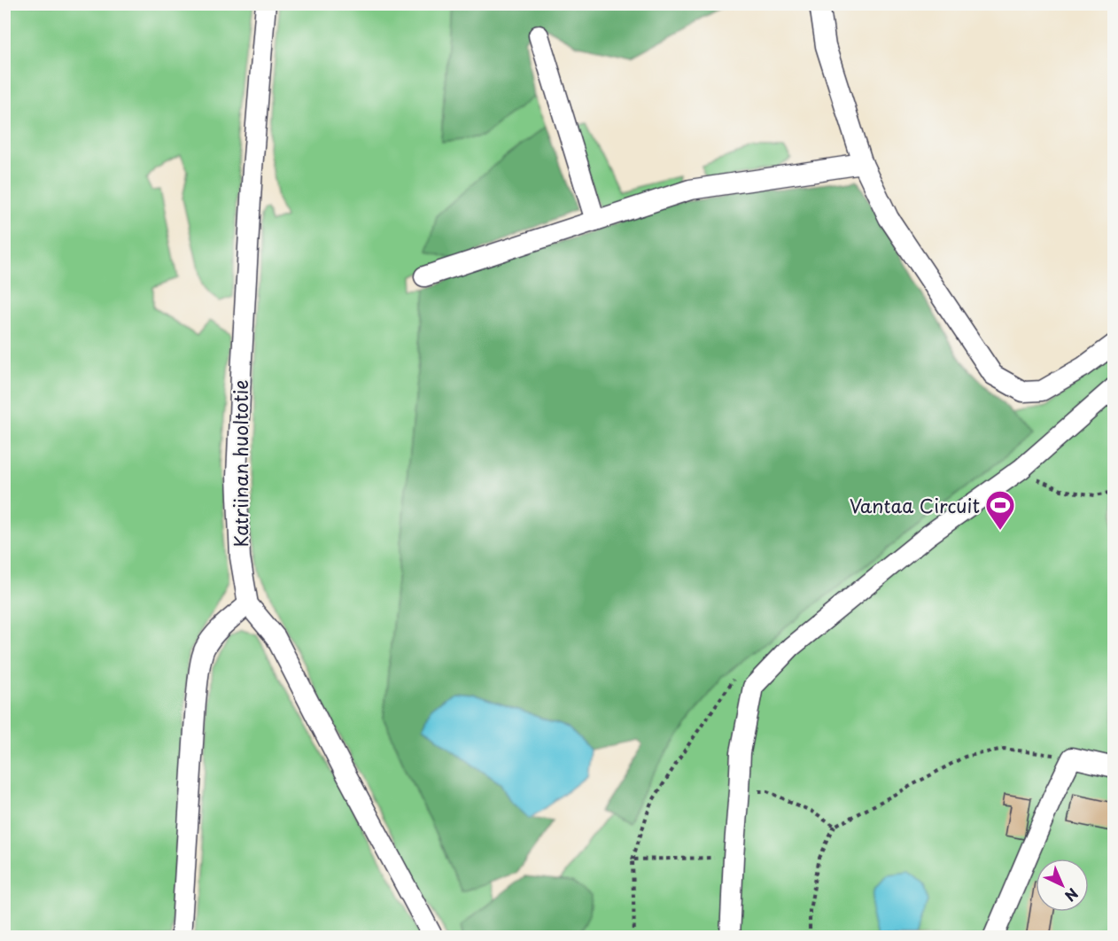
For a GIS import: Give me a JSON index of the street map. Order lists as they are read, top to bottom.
{
  "streets": {
    "lane": ["Katriinan huoltotie"]
  },
  "places": {
    "sports": ["Vantaa Circuit"]
  },
  "north": "bottom right"
}
